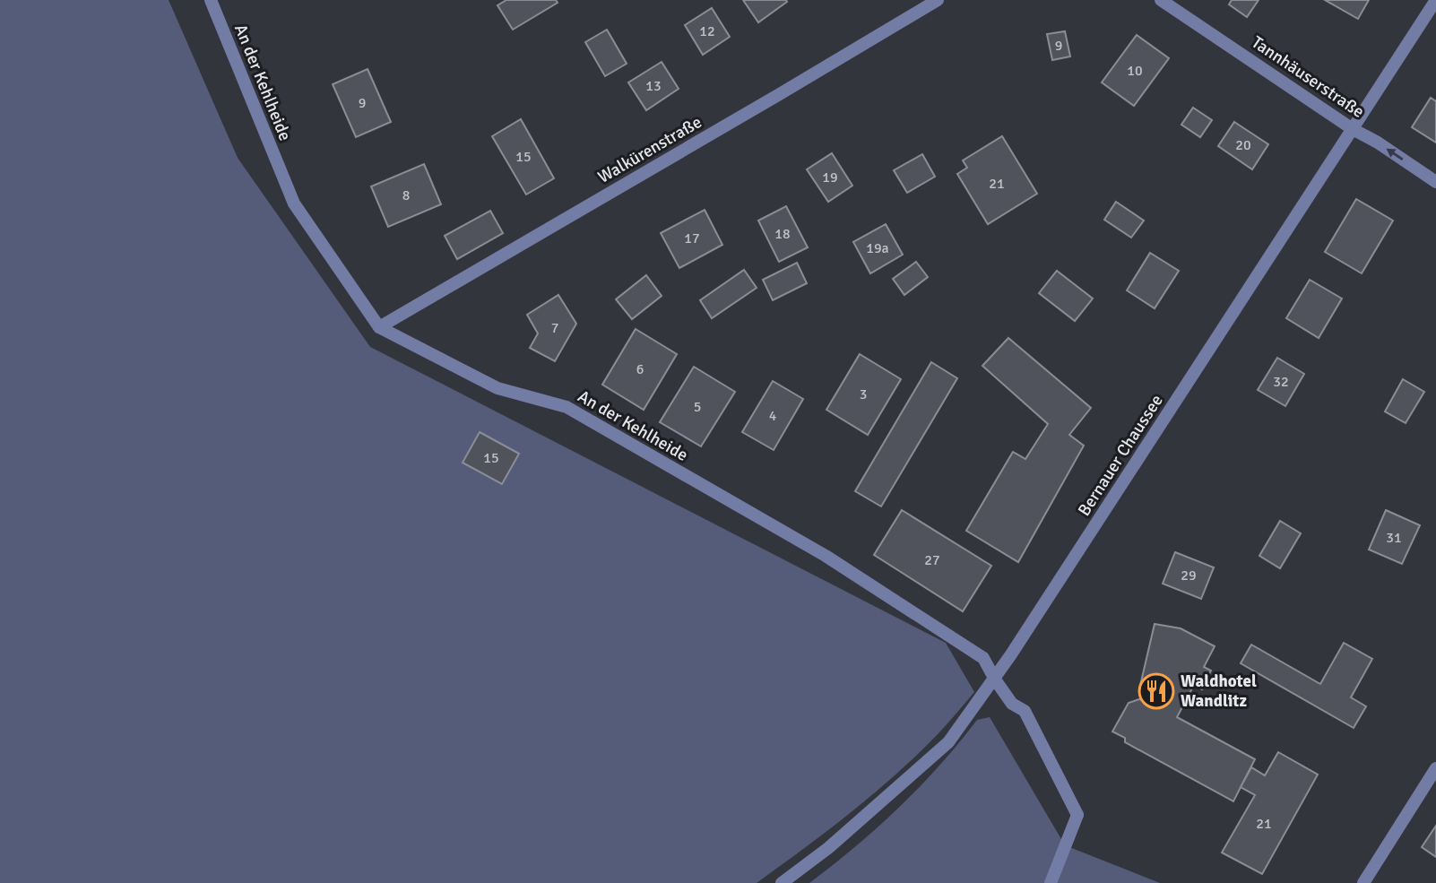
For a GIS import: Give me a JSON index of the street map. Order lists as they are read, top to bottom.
{
  "streets": {
    "street": [
      "Tannhäuserstraße",
      "An der Kehlheide",
      "Walkürenstraße",
      "Bernauer Chaussee"
    ]
  },
  "crossings": [
    ["Tannhäuserstraße", "Bernauer Chaussee"],
    ["An der Kehlheide", "Walkürenstraße"],
    ["An der Kehlheide", "Bernauer Chaussee"]
  ],
  "places": {
    "restaurant": ["Waldhotel Wandlitz"]
  },
  "house_numbers": [
    "12",
    "9",
    "10",
    "13",
    "9",
    "20",
    "15",
    "19",
    "21",
    "8",
    "18",
    "17",
    "19a",
    "7",
    "6",
    "32",
    "3",
    "5",
    "4",
    "15",
    "31",
    "27",
    "29",
    "21"
  ]
}
